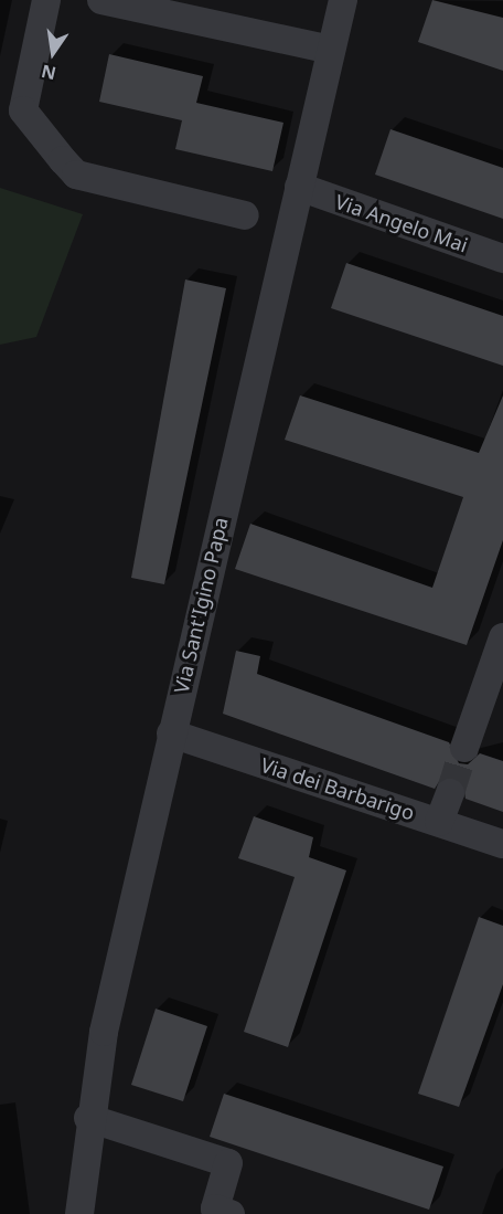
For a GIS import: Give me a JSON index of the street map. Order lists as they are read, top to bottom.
{
  "streets": {
    "street": ["Via Angelo Mai", "Via Sant'Igino Papa", "Via dei Barbarigo"]
  },
  "crossings": [
    ["Via Angelo Mai", "Via Sant'Igino Papa"],
    ["Via Sant'Igino Papa", "Via dei Barbarigo"]
  ],
  "north": "bottom"
}
